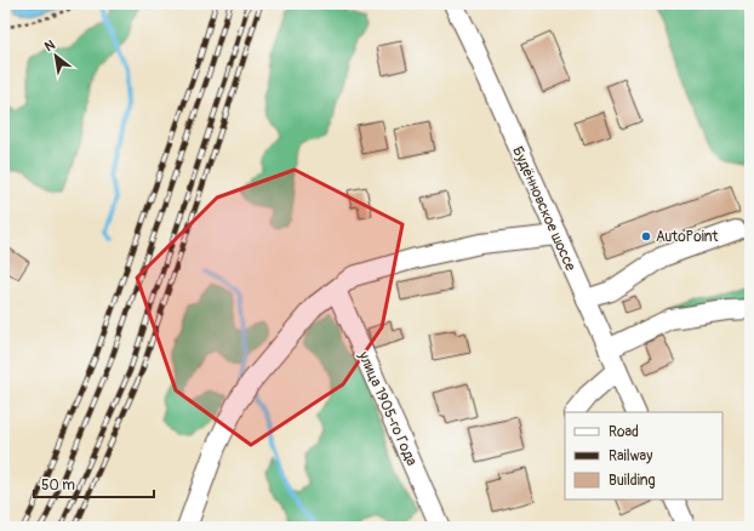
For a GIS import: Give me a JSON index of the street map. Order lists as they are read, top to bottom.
{
  "streets": {
    "street": ["Будённовское шоссе", "улица 1905-го Года"]
  },
  "places": ["AutoPoint"],
  "legend": ["Road", "Railway", "Building"],
  "scale_bar": "50 m",
  "north": "top left"
}
